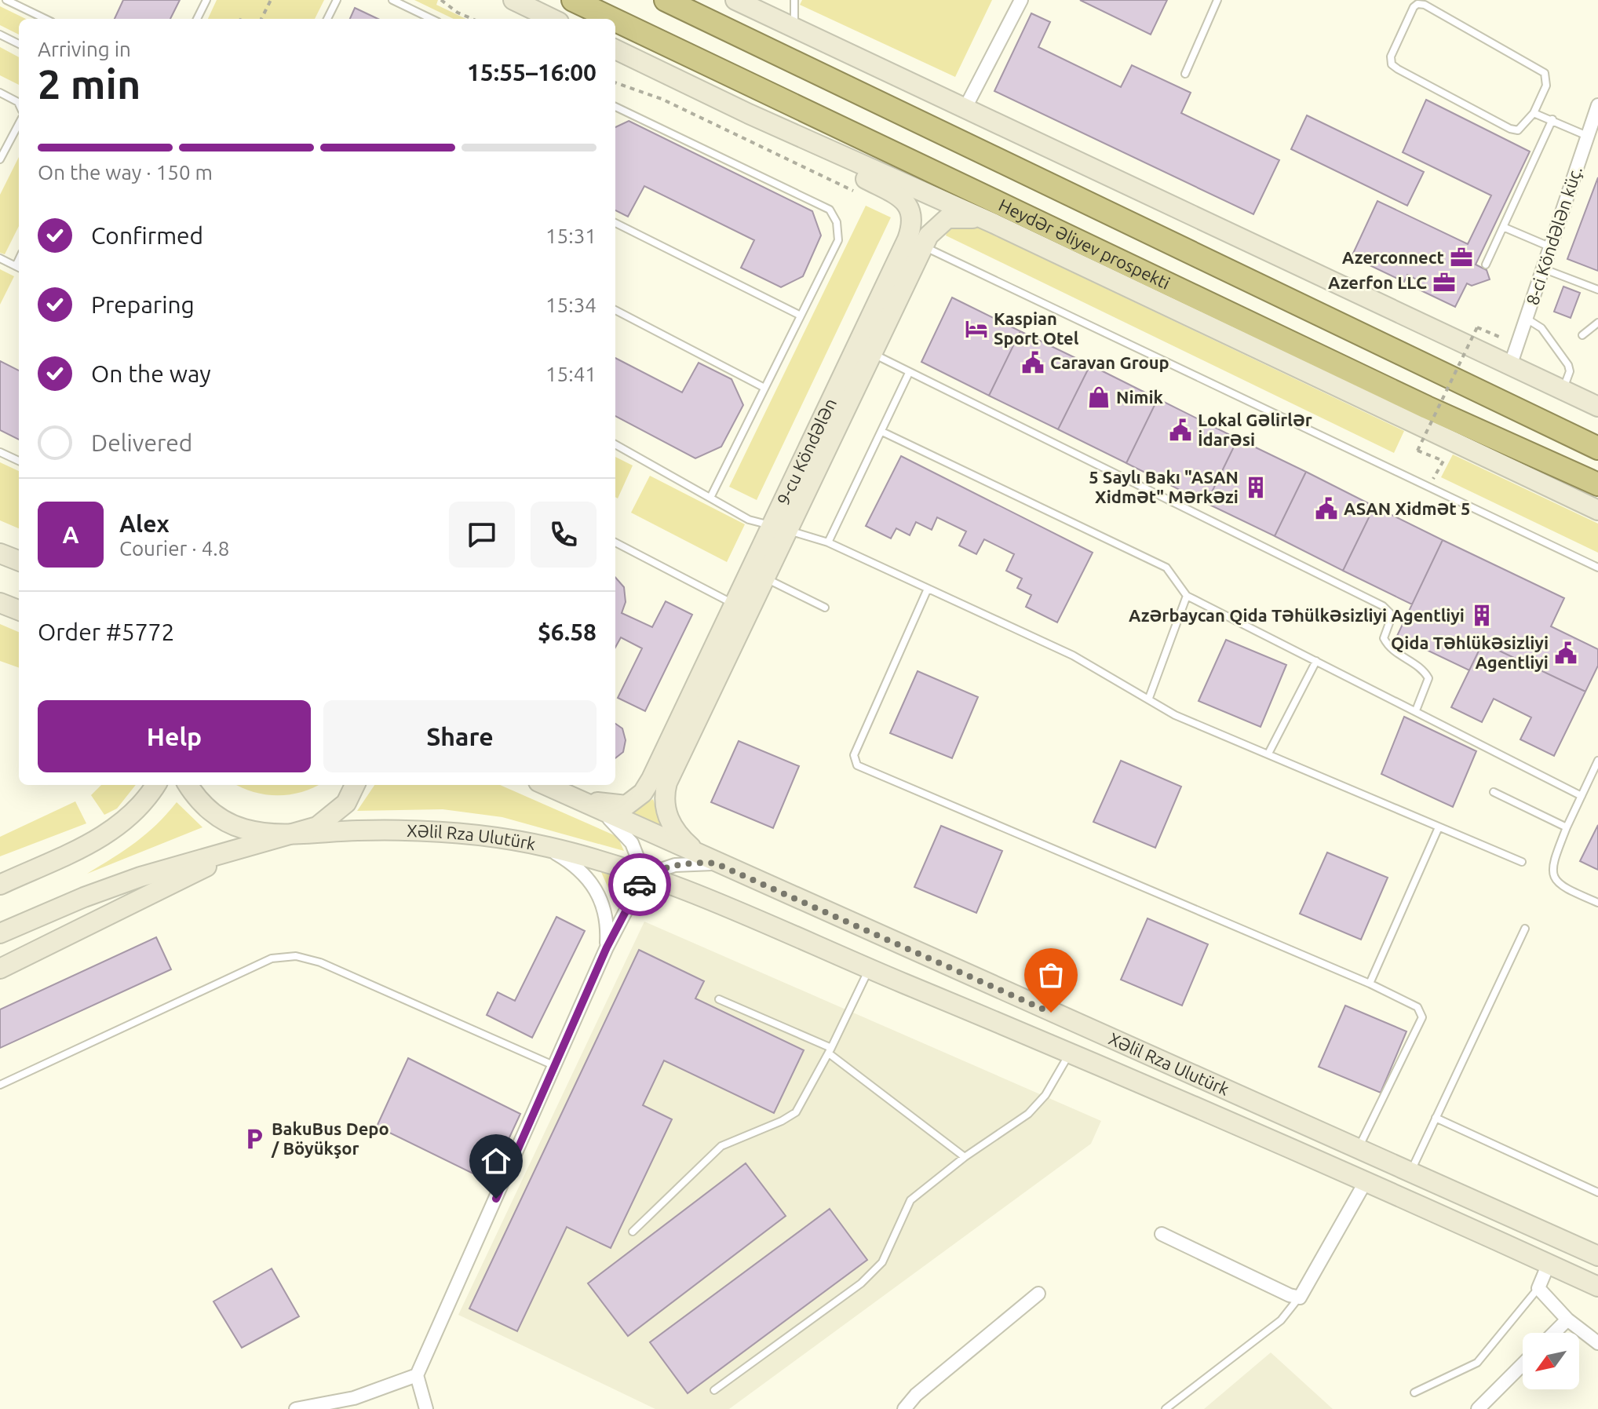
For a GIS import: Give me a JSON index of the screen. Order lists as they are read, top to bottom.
{
  "streets": {
    "highway": ["Heydər Əliyev prospekti"],
    "main road": ["9-cu Köndələn", "Xəlil Rza Ulutürk"],
    "street": ["8-ci Köndələn küç."]
  },
  "crossings": [
    ["9-cu Köndələn", "Xəlil Rza Ulutürk"]
  ],
  "places": {
    "office": ["Azerconnect", "Azerfon LLC"],
    "hotel": ["Kaspian Sport Otel"],
    "public building": [
      "Caravan Group",
      "Lokal Gəlirlər İdarəsi",
      "ASAN Xidmət 5",
      "Qida Təhlükəsizliyi Agentliyi"
    ],
    "shop": ["Nimik"],
    "building": ["5 Saylı Bakı \"ASAN Xidmət\" Mərkəzi", "Azərbaycan Qida Təhülkəsizliyi Agentliyi"],
    "parking": ["BakuBus Depo / Böyükşor"]
  },
  "north": "bottom left",
  "page": {
    "heading": ["2 min", "Arriving in", "15:55–16:00"],
    "panel": [
      "Alex",
      "Courier · 4.8",
      "Order #5772",
      "$6.58"
    ],
    "bar": "On the way · 150 m",
    "list": [
      ["Confirmed", "15:31"],
      ["Preparing", "15:34"],
      ["On the way", "15:41"],
      "Delivered"
    ],
    "round": "A",
    "buttons": ["Help", "Share"]
  }
}
